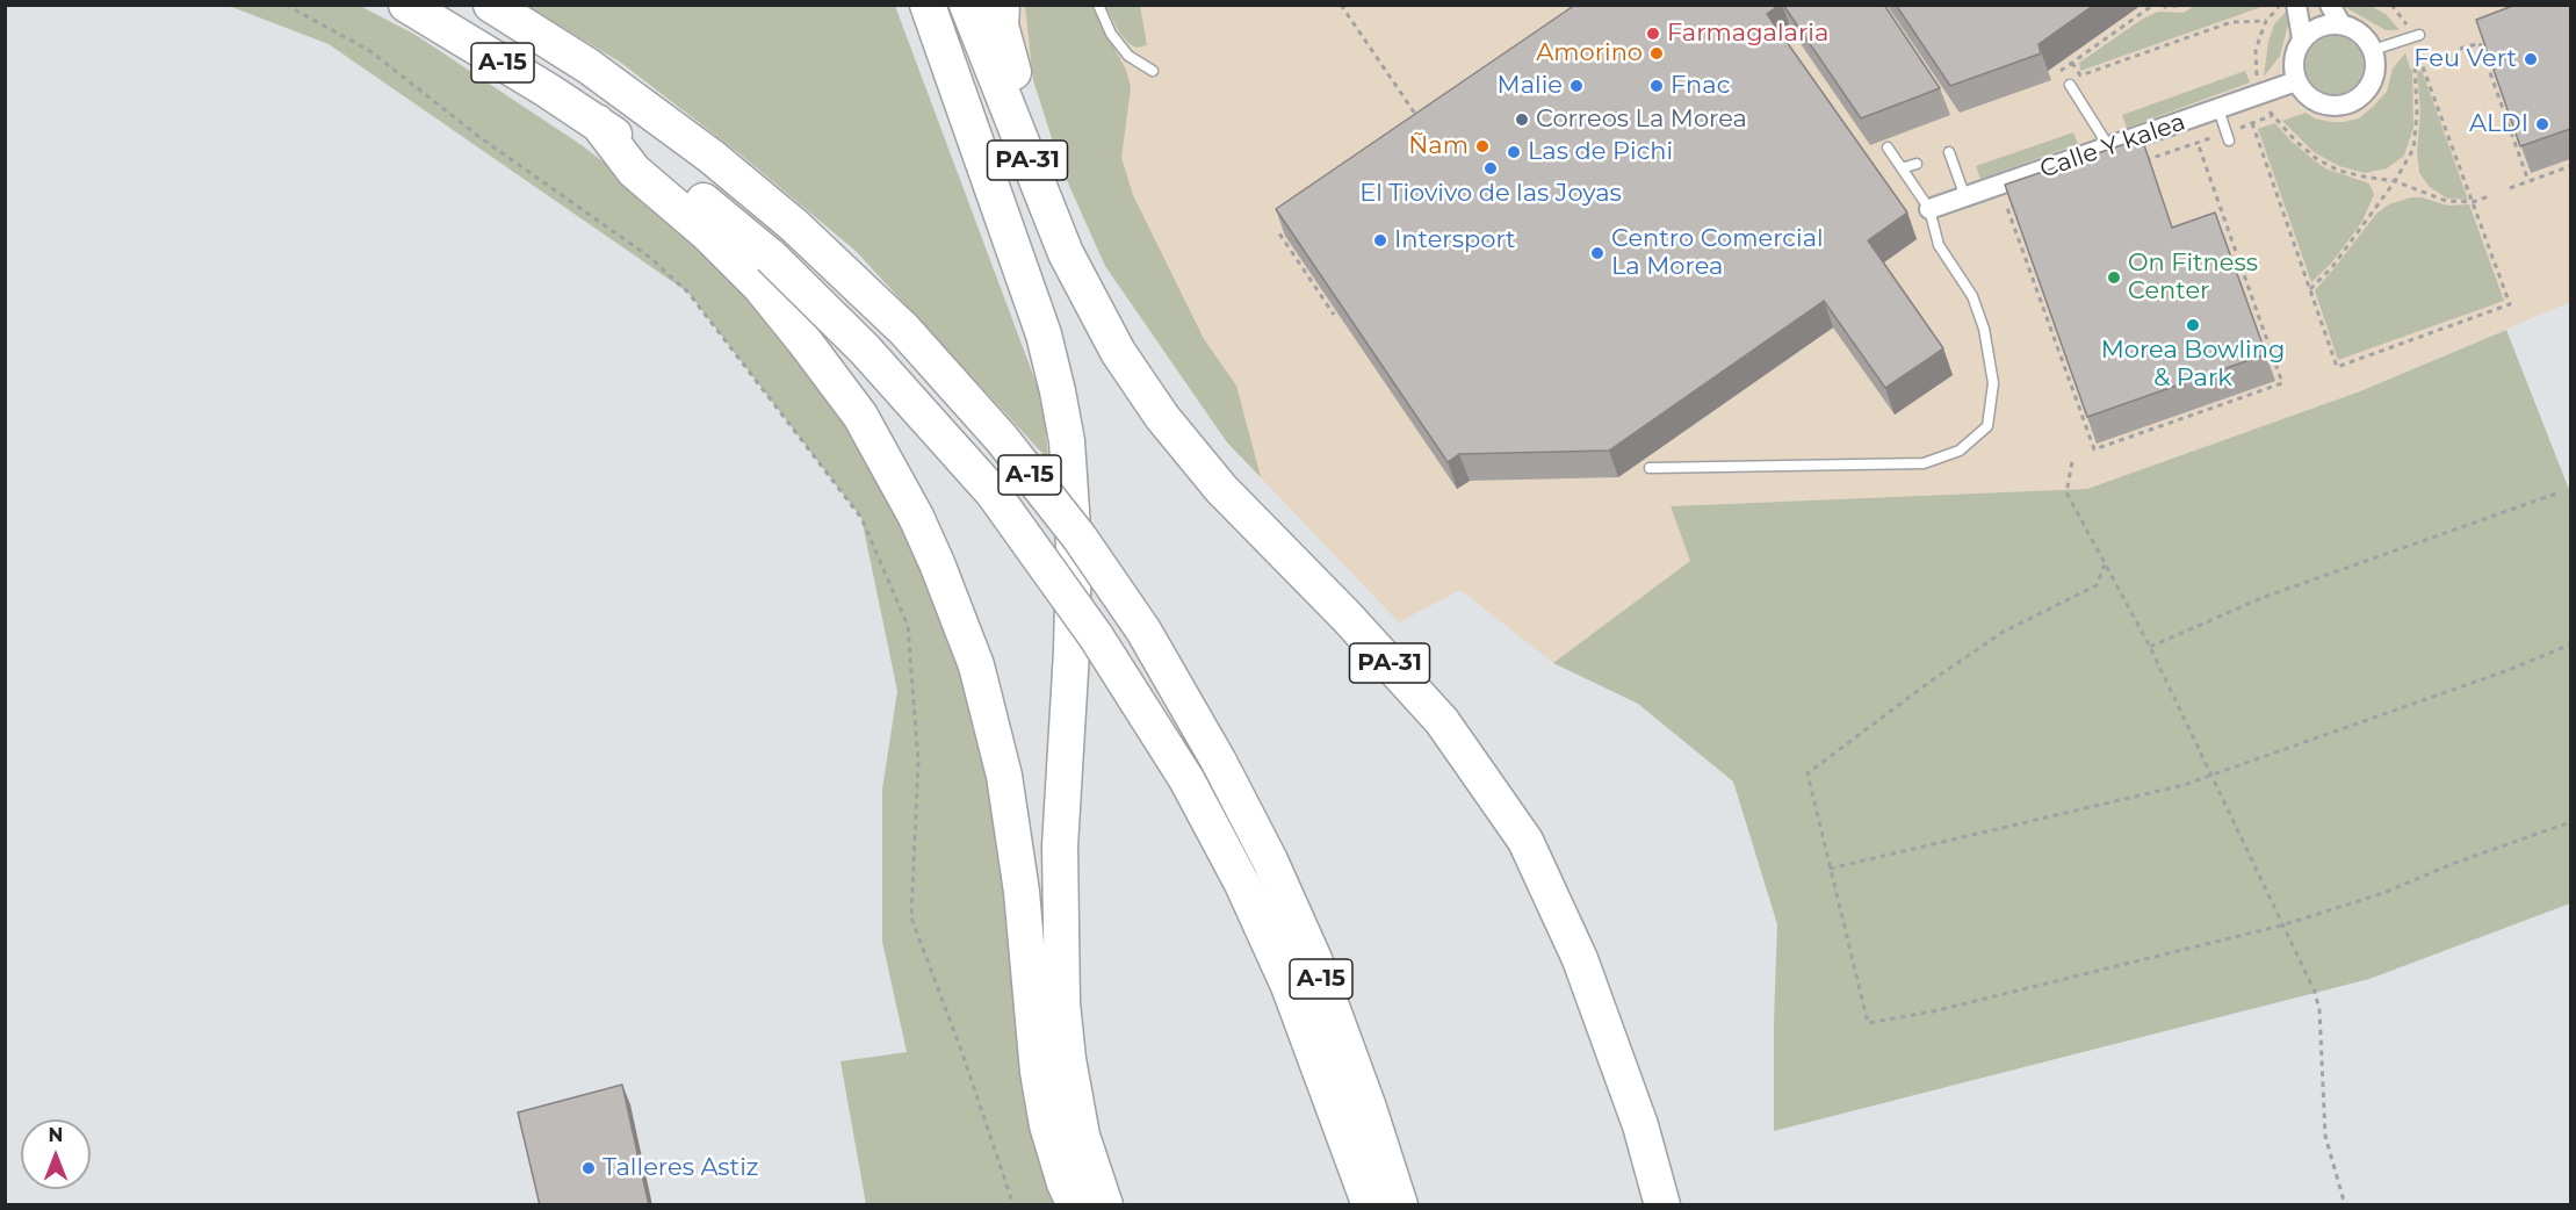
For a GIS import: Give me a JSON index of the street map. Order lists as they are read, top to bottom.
{
  "streets": {
    "highway": ["A-15", "PA-31"],
    "street": ["Calle Y kalea"]
  },
  "places": [
    "Farmagalaria",
    "Amorino",
    "Feu Vert",
    "Malie",
    "Fnac",
    "Correos La Morea",
    "ALDI",
    "Ñam",
    "Las de Pichi",
    "El Tiovivo de las Joyas",
    "Intersport",
    "Centro Comercial La Morea",
    "On Fitness Center",
    "Morea Bowling & Park",
    "Talleres Astiz"
  ],
  "north": "top"
}
